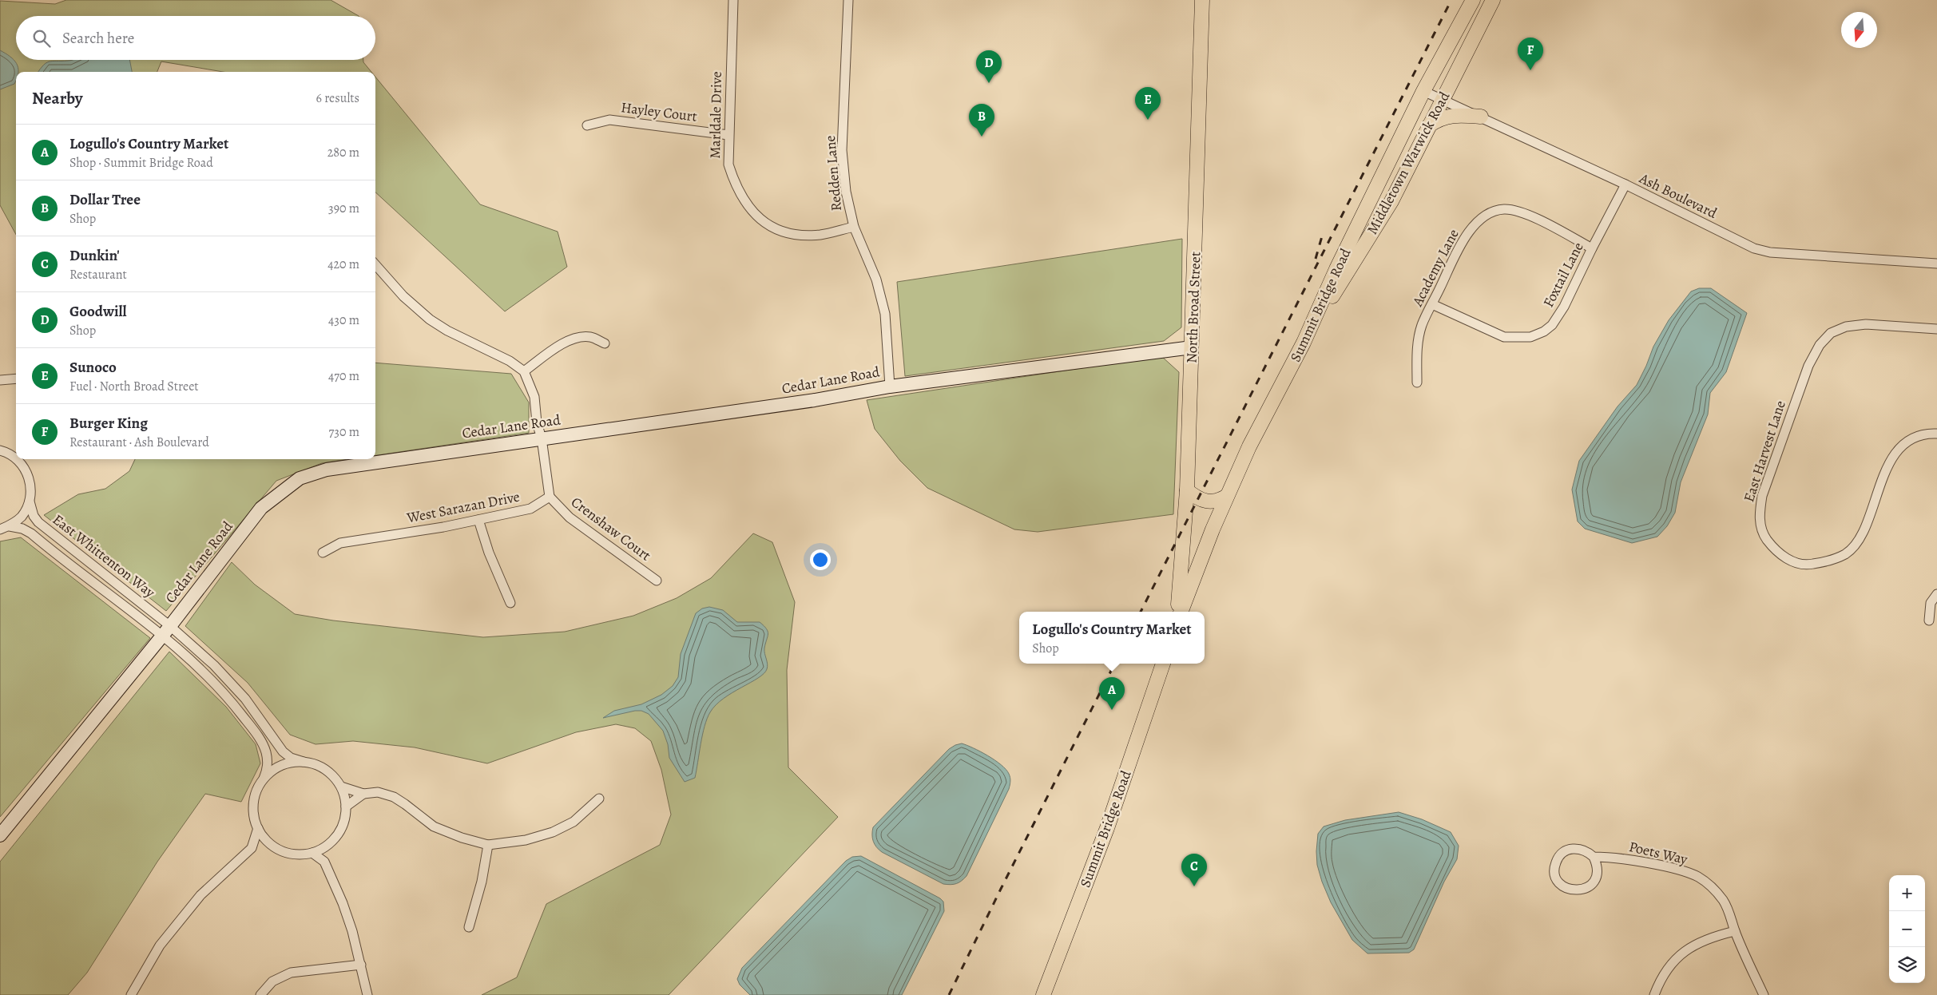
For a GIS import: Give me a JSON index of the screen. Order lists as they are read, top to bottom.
{
  "streets": {
    "main road": ["Middletown Warwick Road", "Summit Bridge Road", "North Broad Street"],
    "street": [
      "Hayley Court",
      "Marldale Drive",
      "Redden Lane",
      "Ash Boulevard",
      "Academy Lane",
      "Foxtail Lane",
      "Cedar Lane Road",
      "East Harvest Lane",
      "West Sarazan Drive",
      "Crenshaw Court",
      "East Whittenton Way",
      "Poets Way"
    ]
  },
  "crossings": [
    ["Hayley Court", "Marldale Drive"],
    ["Marldale Drive", "Redden Lane"],
    ["Middletown Warwick Road", "Ash Boulevard"],
    ["Middletown Warwick Road", "Summit Bridge Road"],
    ["Redden Lane", "Cedar Lane Road"],
    ["Ash Boulevard", "Foxtail Lane"],
    ["Ash Boulevard", "Summit Bridge Road"],
    ["Academy Lane", "Foxtail Lane"],
    ["North Broad Street", "Cedar Lane Road"],
    ["Cedar Lane Road", "East Whittenton Way"],
    ["West Sarazan Drive", "Crenshaw Court"]
  ],
  "north": "bottom",
  "page": {
    "search": "Search here",
    "pins": [
      "F",
      "D",
      "E",
      "B",
      "A",
      "C"
    ],
    "heading": ["Nearby", "6 results"],
    "list": [
      {
        "mark": "A",
        "name": "Logullo's Country Market",
        "note": "Shop · Summit Bridge Road",
        "value": "280 m"
      },
      {
        "mark": "B",
        "name": "Dollar Tree",
        "note": "Shop",
        "value": "390 m"
      },
      {
        "mark": "C",
        "name": "Dunkin'",
        "note": "Restaurant",
        "value": "420 m"
      },
      {
        "mark": "D",
        "name": "Goodwill",
        "note": "Shop",
        "value": "430 m"
      },
      {
        "mark": "E",
        "name": "Sunoco",
        "note": "Fuel · North Broad Street",
        "value": "470 m"
      },
      {
        "mark": "F",
        "name": "Burger King",
        "note": "Restaurant · Ash Boulevard",
        "value": "730 m"
      }
    ],
    "popup": ["Logullo's Country Market", "Shop"],
    "map_buttons": ["+", "−"]
  }
}
